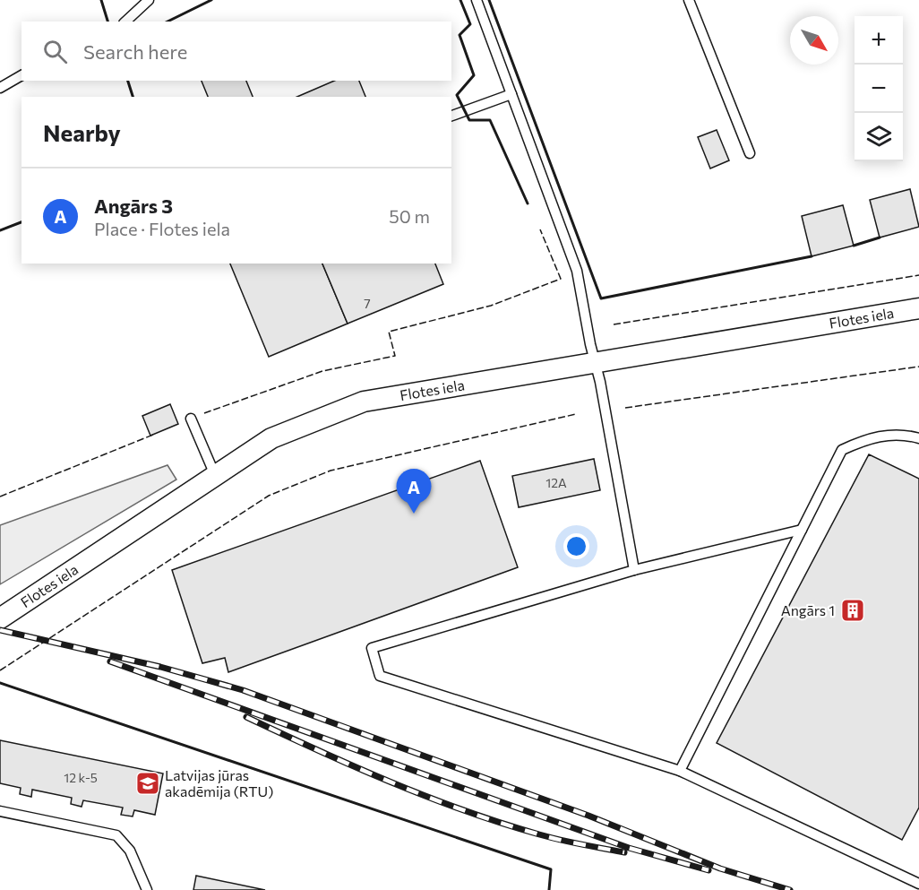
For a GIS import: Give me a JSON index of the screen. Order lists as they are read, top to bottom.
{
  "streets": {
    "street": ["Flotes iela"]
  },
  "places": {
    "building": ["Angārs 1"],
    "school or university": ["Latvijas jūras akadēmija (RTU)"]
  },
  "house_numbers": ["7", "12A", "12 k-5"],
  "north": "bottom right",
  "page": {
    "map_buttons": ["+", "−"],
    "search": "Search here",
    "heading": "Nearby",
    "list": [
      {
        "mark": "A",
        "name": "Angārs 3",
        "note": "Place · Flotes iela",
        "value": "50 m"
      }
    ],
    "pins": "A"
  }
}
